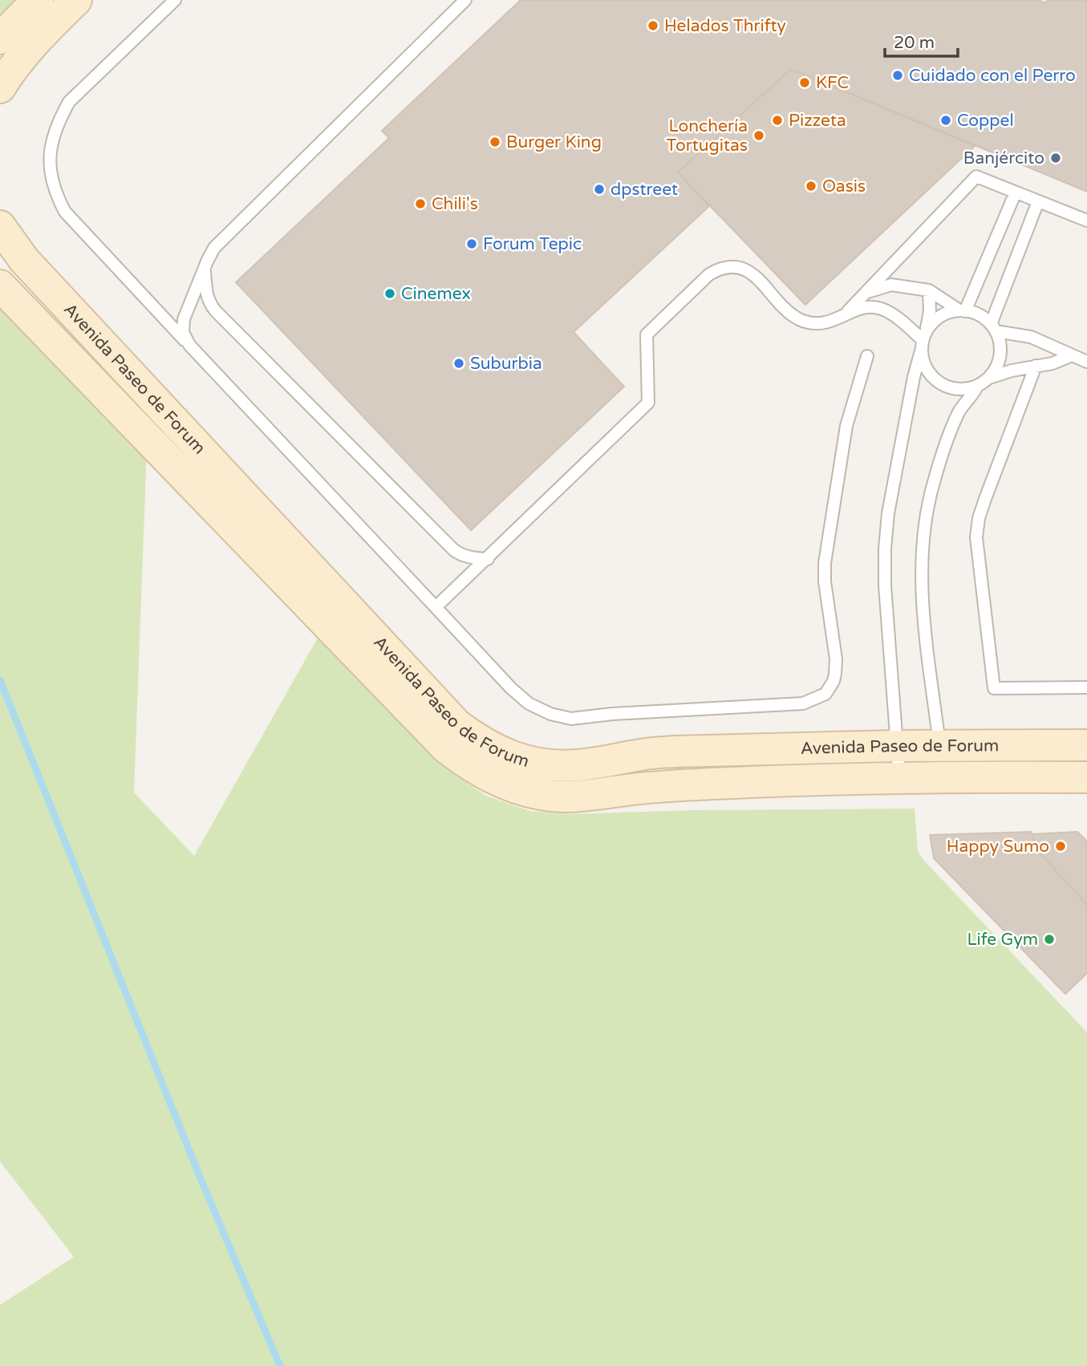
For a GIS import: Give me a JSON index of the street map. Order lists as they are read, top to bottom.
{
  "streets": {
    "street": ["Avenida Paseo de Forum"]
  },
  "places": [
    "Helados Thrifty",
    "Cuidado con el Perro",
    "KFC",
    "Pizzeta",
    "Coppel",
    "Lonchería Tortugitas",
    "Burger King",
    "Banjército",
    "Oasis",
    "dpstreet",
    "Chili's",
    "Forum Tepic",
    "Cinemex",
    "Suburbia",
    "Happy Sumo",
    "Life Gym"
  ],
  "scale_bar": "20 m"
}
